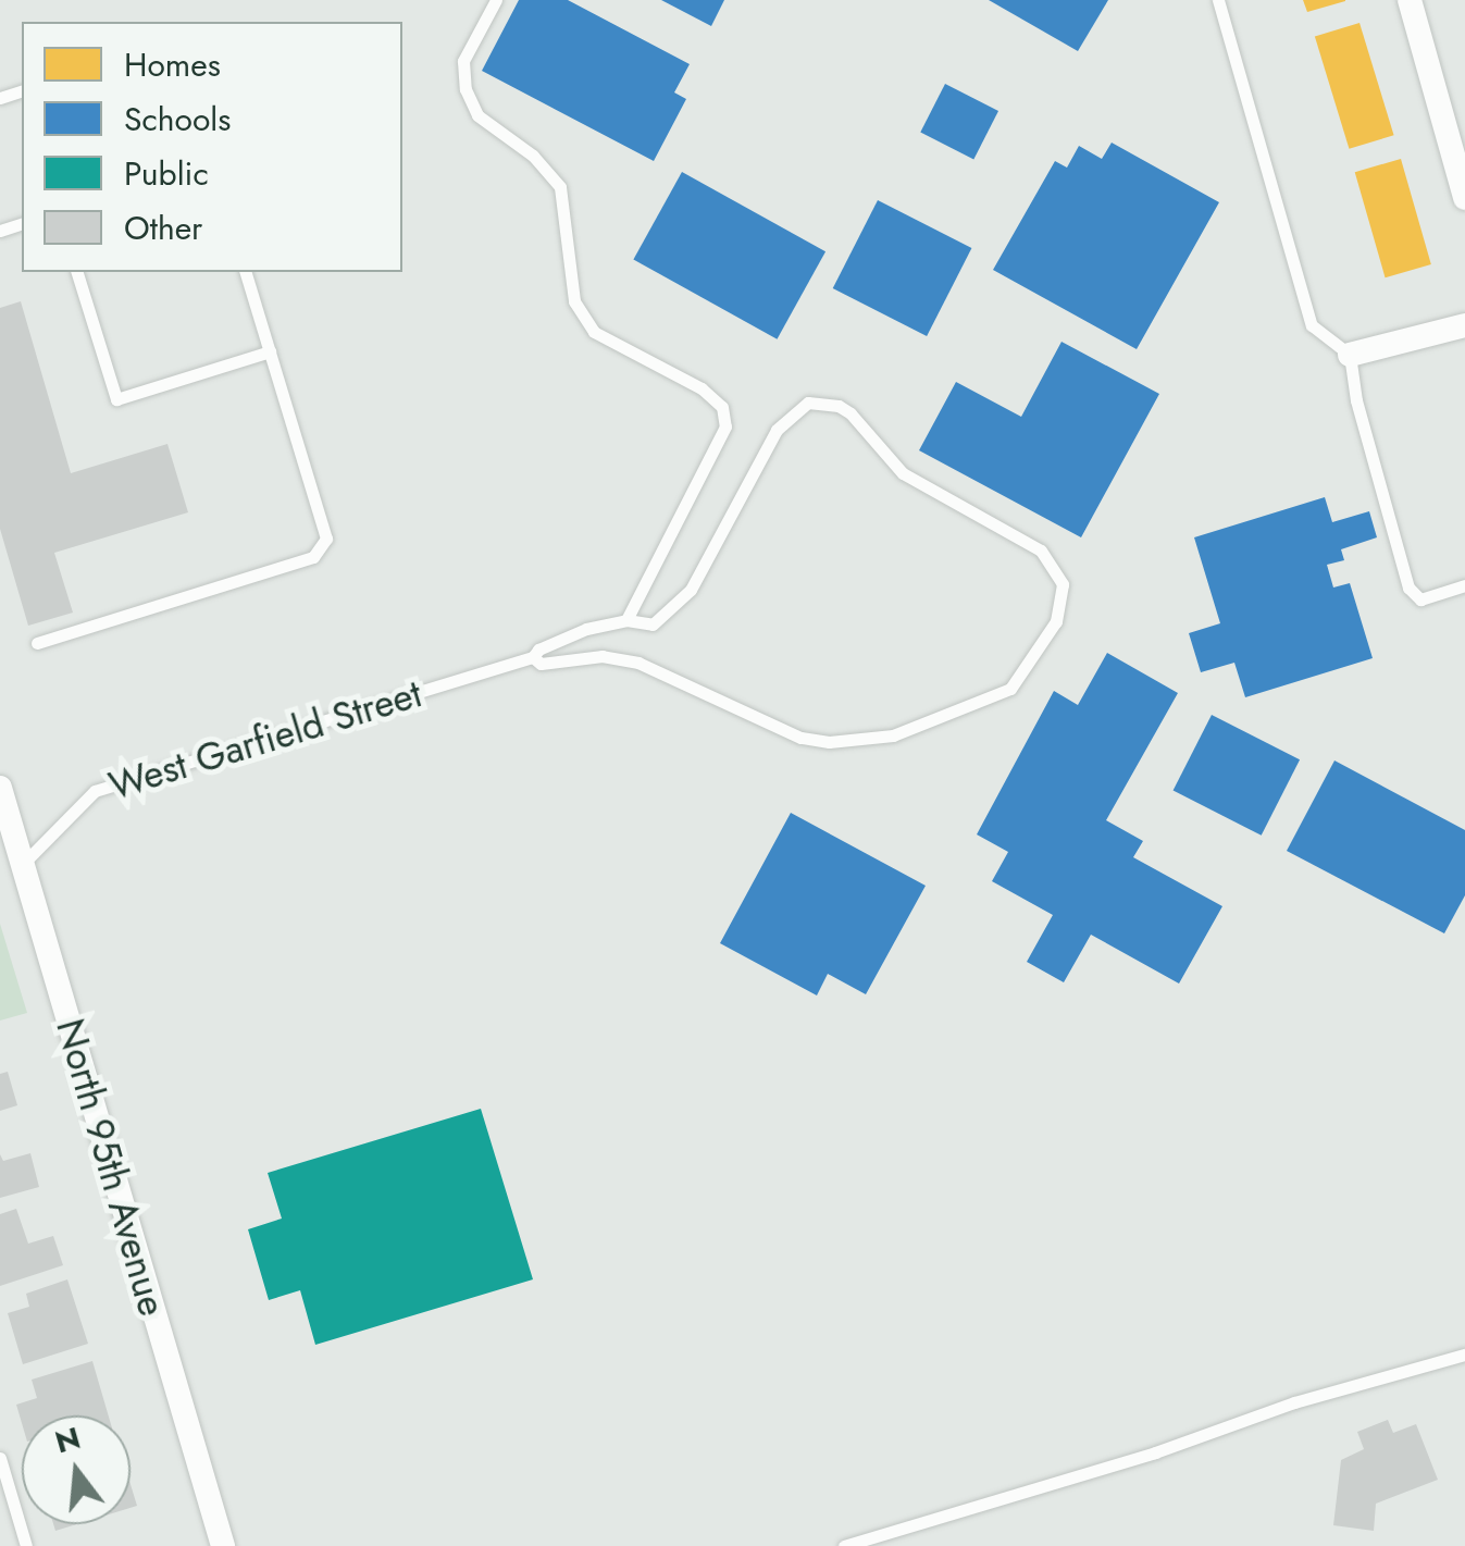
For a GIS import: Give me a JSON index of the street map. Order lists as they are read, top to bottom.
{
  "streets": {
    "street": ["North 95th Avenue"],
    "lane": ["West Garfield Street"]
  },
  "crossings": [
    ["West Garfield Street", "North 95th Avenue"]
  ],
  "legend": [
    "Homes",
    "Schools",
    "Public",
    "Other"
  ],
  "north": "top"
}
